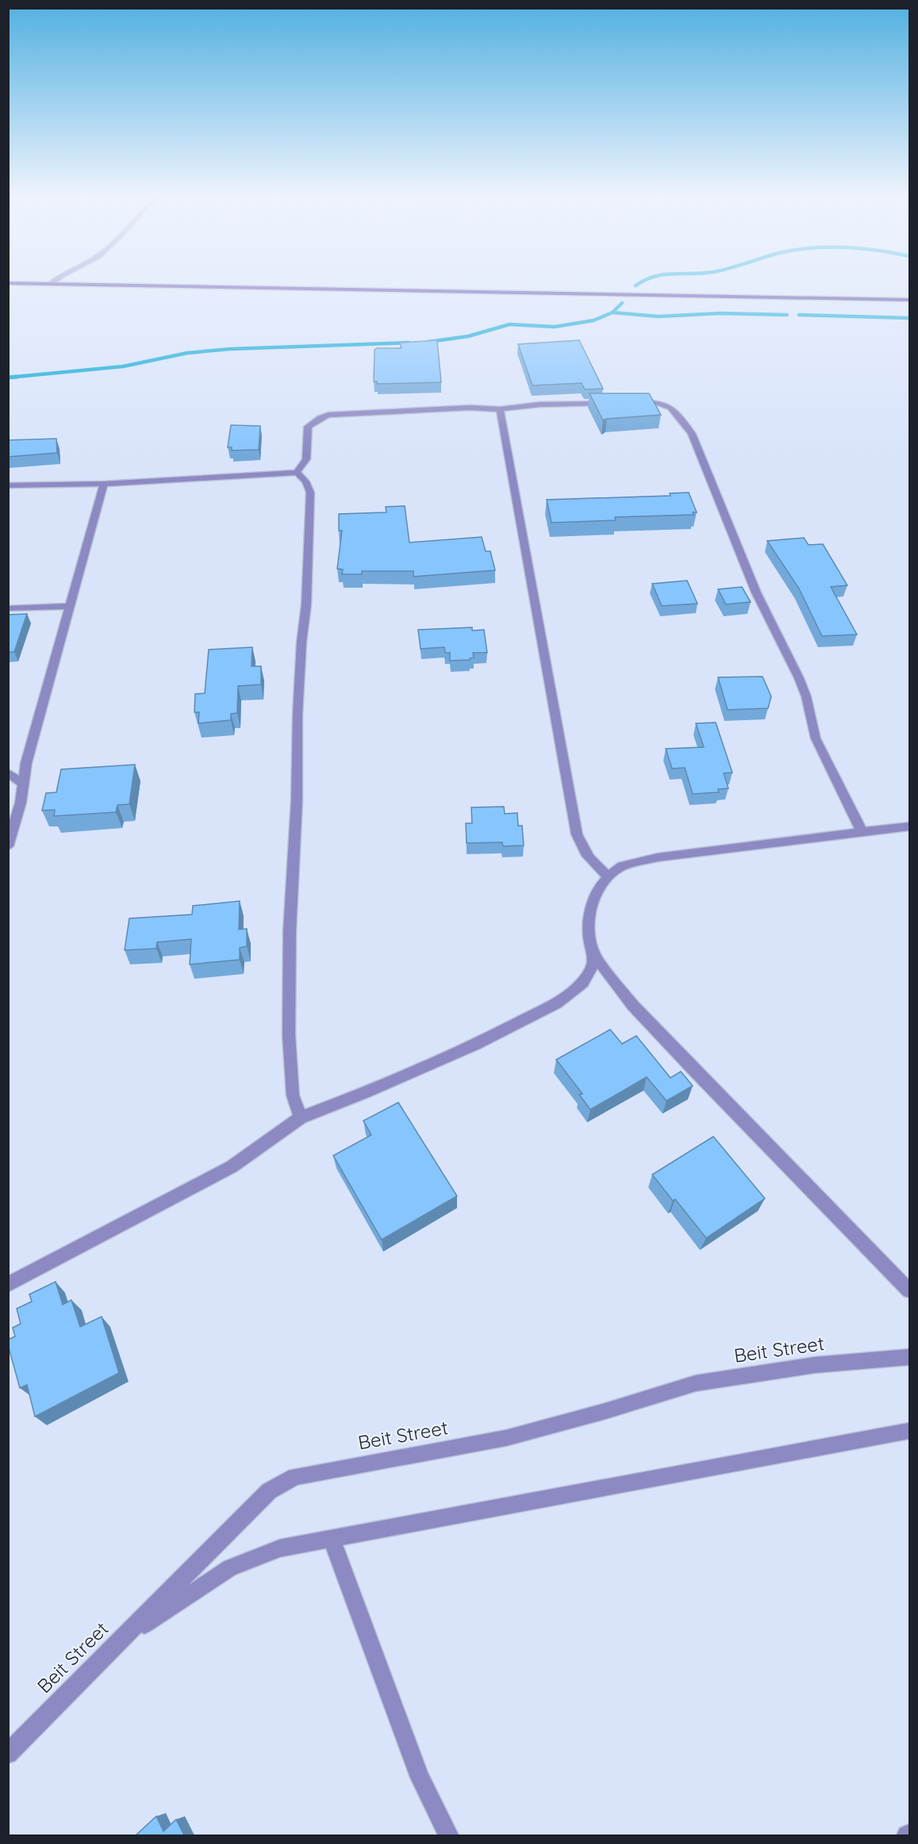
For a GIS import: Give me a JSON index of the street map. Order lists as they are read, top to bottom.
{
  "streets": {
    "street": ["Beit Street"]
  }
}
